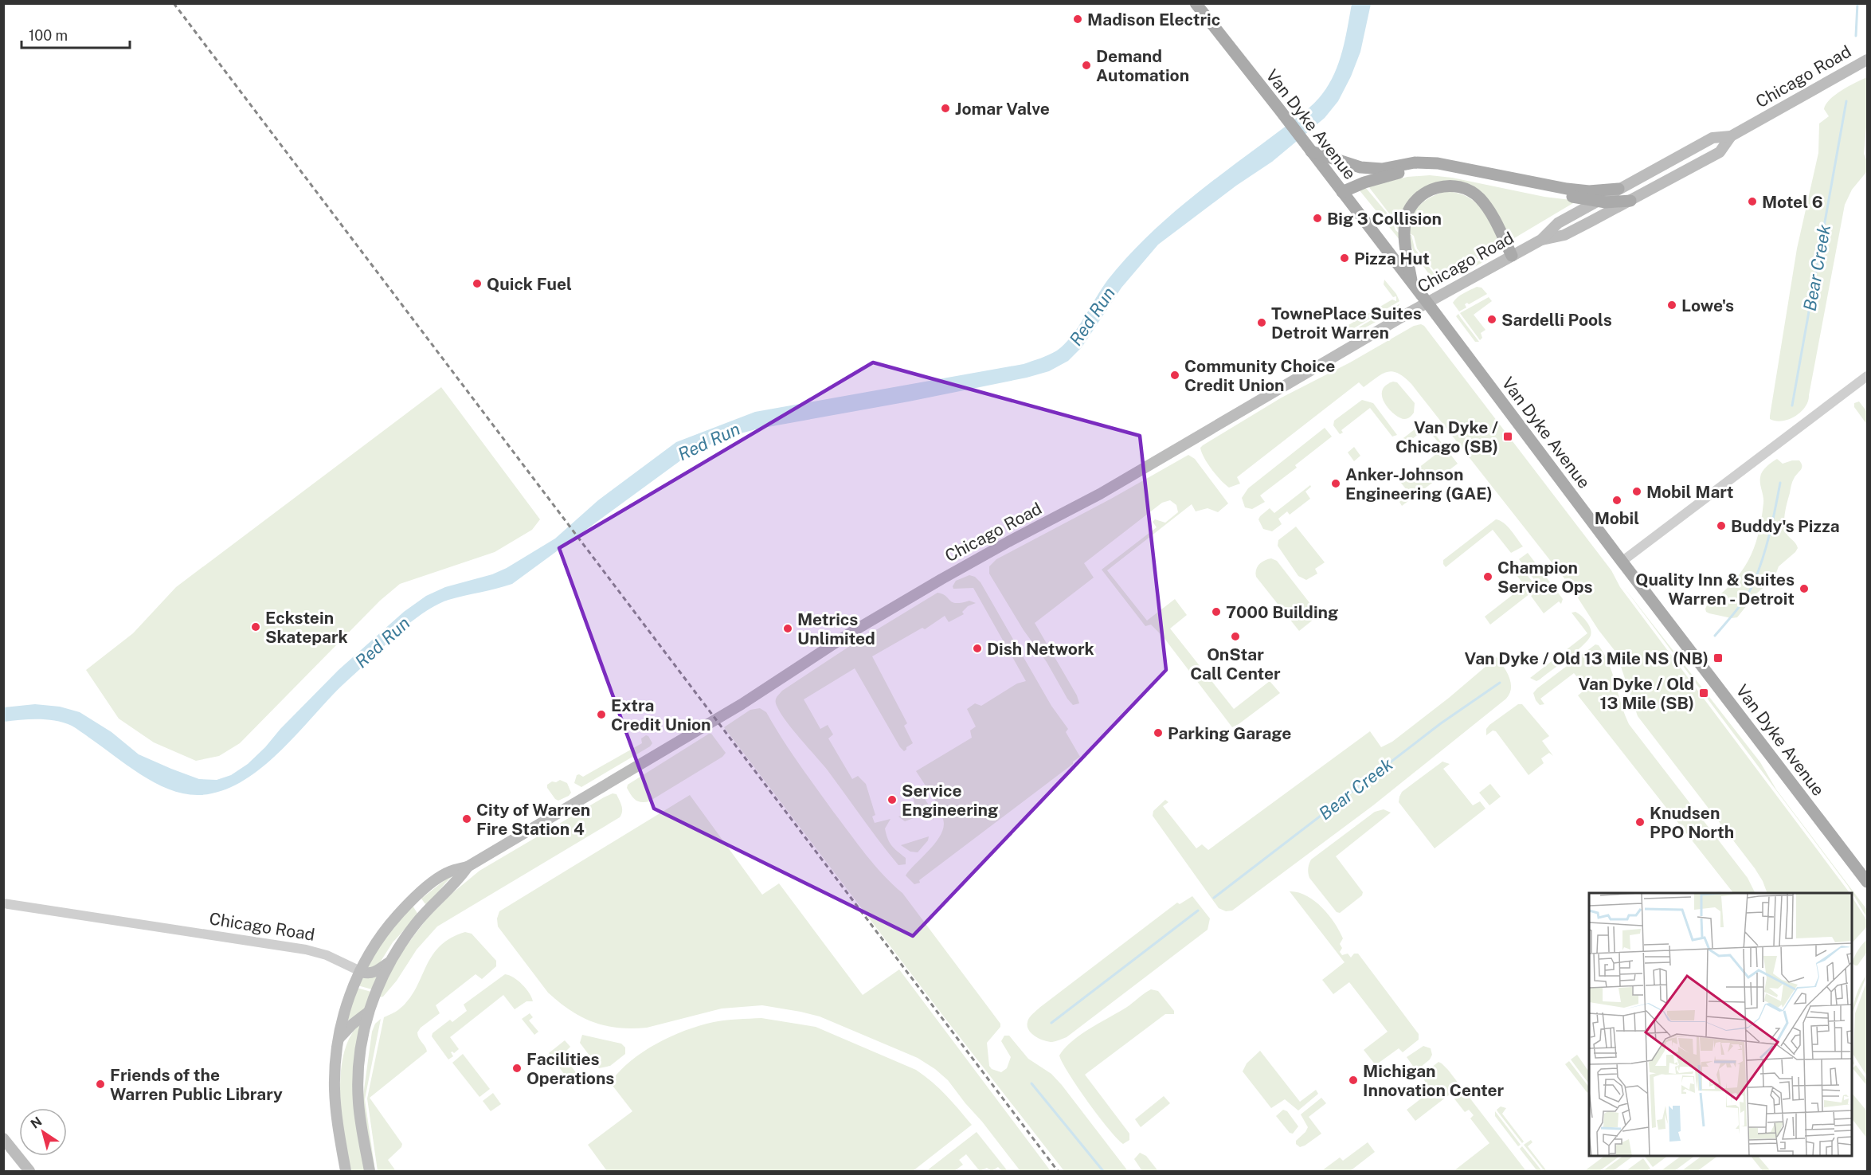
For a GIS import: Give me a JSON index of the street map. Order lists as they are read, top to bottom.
{
  "streets": {
    "main road": ["Chicago Road", "Van Dyke Avenue"]
  },
  "crossings": [
    ["Chicago Road", "Van Dyke Avenue"]
  ],
  "water": ["Bear Creek", "Red Run"],
  "places": {
    "other": [
      "Madison Electric",
      "Demand Automation",
      "Jomar Valve",
      "Motel 6",
      "Big 3 Collision",
      "Pizza Hut",
      "Quick Fuel",
      "Lowe's",
      "Sardelli Pools",
      "TownePlace Suites Detroit Warren",
      "Community Choice Credit Union",
      "Anker-Johnson Engineering (GAE)",
      "Mobil Mart",
      "Mobil",
      "Buddy's Pizza",
      "Champion Service Ops",
      "Quality Inn & Suites Warren - Detroit",
      "7000 Building",
      "Eckstein Skatepark",
      "Metrics Unlimited",
      "OnStar Call Center",
      "Dish Network",
      "Extra Credit Union",
      "Parking Garage",
      "Service Engineering",
      "City of Warren Fire Station 4",
      "Knudsen PPO North",
      "Facilities Operations",
      "Michigan Innovation Center",
      "Friends of the Warren Public Library"
    ],
    "transit": ["Van Dyke / Chicago (SB)", "Van Dyke / Old 13 Mile NS (NB)", "Van Dyke / Old 13 Mile (SB)"]
  },
  "scale_bar": "100 m",
  "north": "top left"
}
